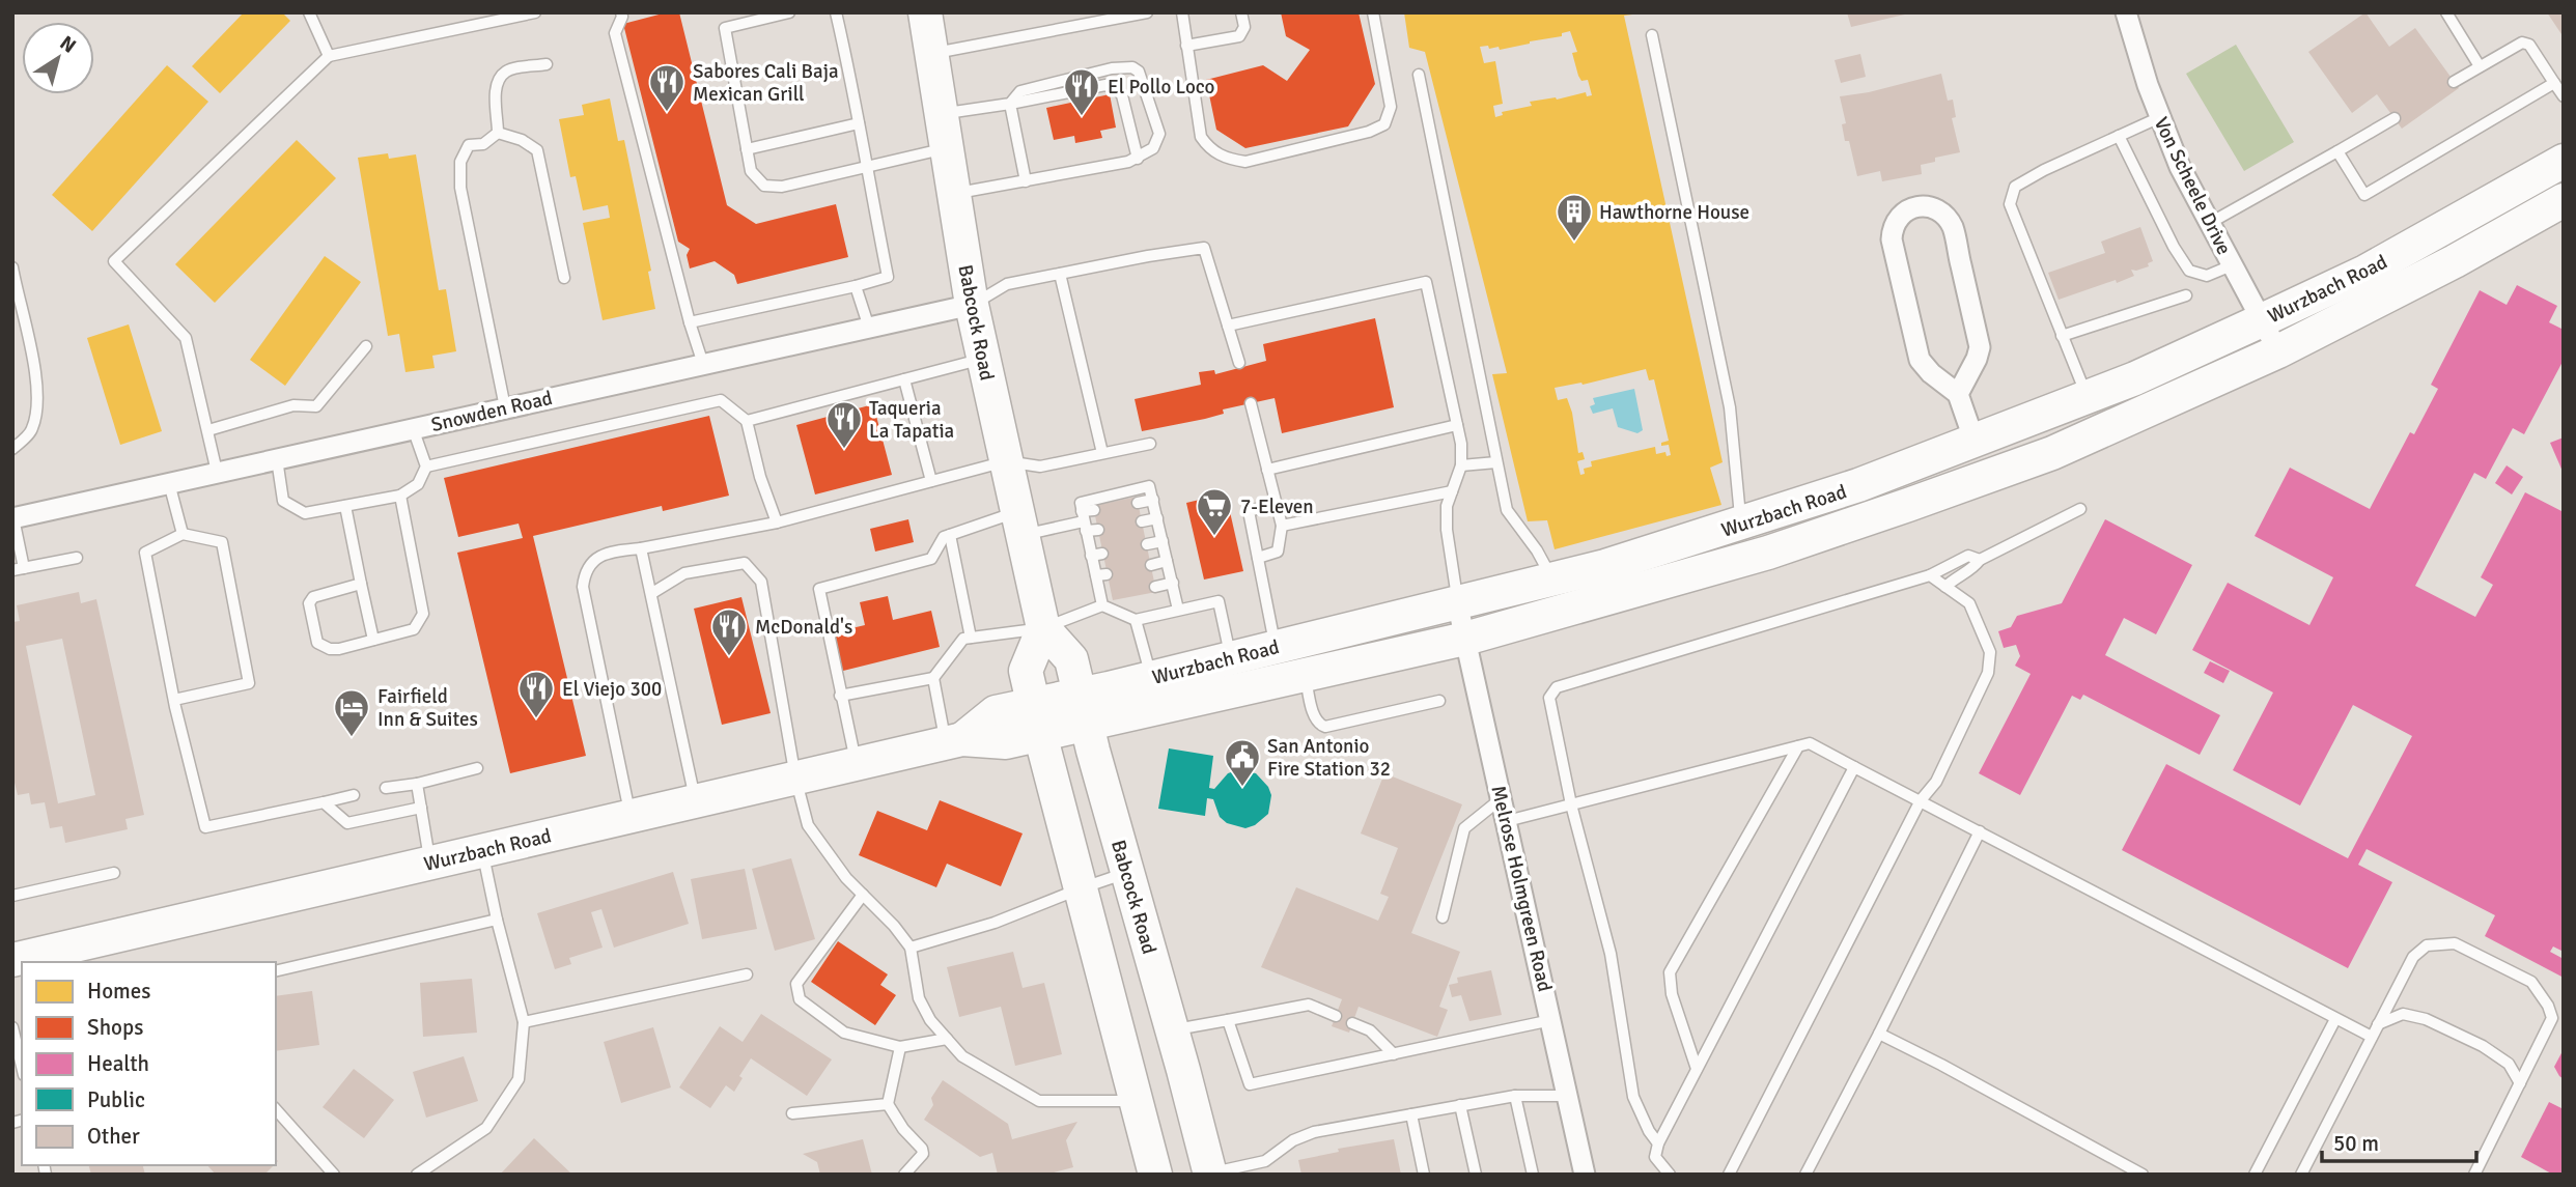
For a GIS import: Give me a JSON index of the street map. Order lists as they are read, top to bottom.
{
  "streets": {
    "main road": ["Wurzbach Road", "Babcock Road"],
    "street": ["Von Scheele Drive", "Snowden Road", "Melrose Holmgreen Road"]
  },
  "crossings": [
    ["Von Scheele Drive", "Wurzbach Road"],
    ["Wurzbach Road", "Babcock Road"],
    ["Wurzbach Road", "Melrose Holmgreen Road"],
    ["Babcock Road", "Snowden Road"]
  ],
  "places": {
    "restaurant": [
      "Sabores Cali Baja Mexican Grill",
      "El Pollo Loco",
      "Taqueria La Tapatia",
      "McDonald's",
      "El Viejo 300"
    ],
    "building": ["Hawthorne House"],
    "supermarket": ["7-Eleven"],
    "hotel": ["Fairfield Inn & Suites"],
    "public building": ["San Antonio Fire Station 32"]
  },
  "legend": [
    "Homes",
    "Shops",
    "Health",
    "Public",
    "Other"
  ],
  "scale_bar": "50 m",
  "north": "top right"
}
